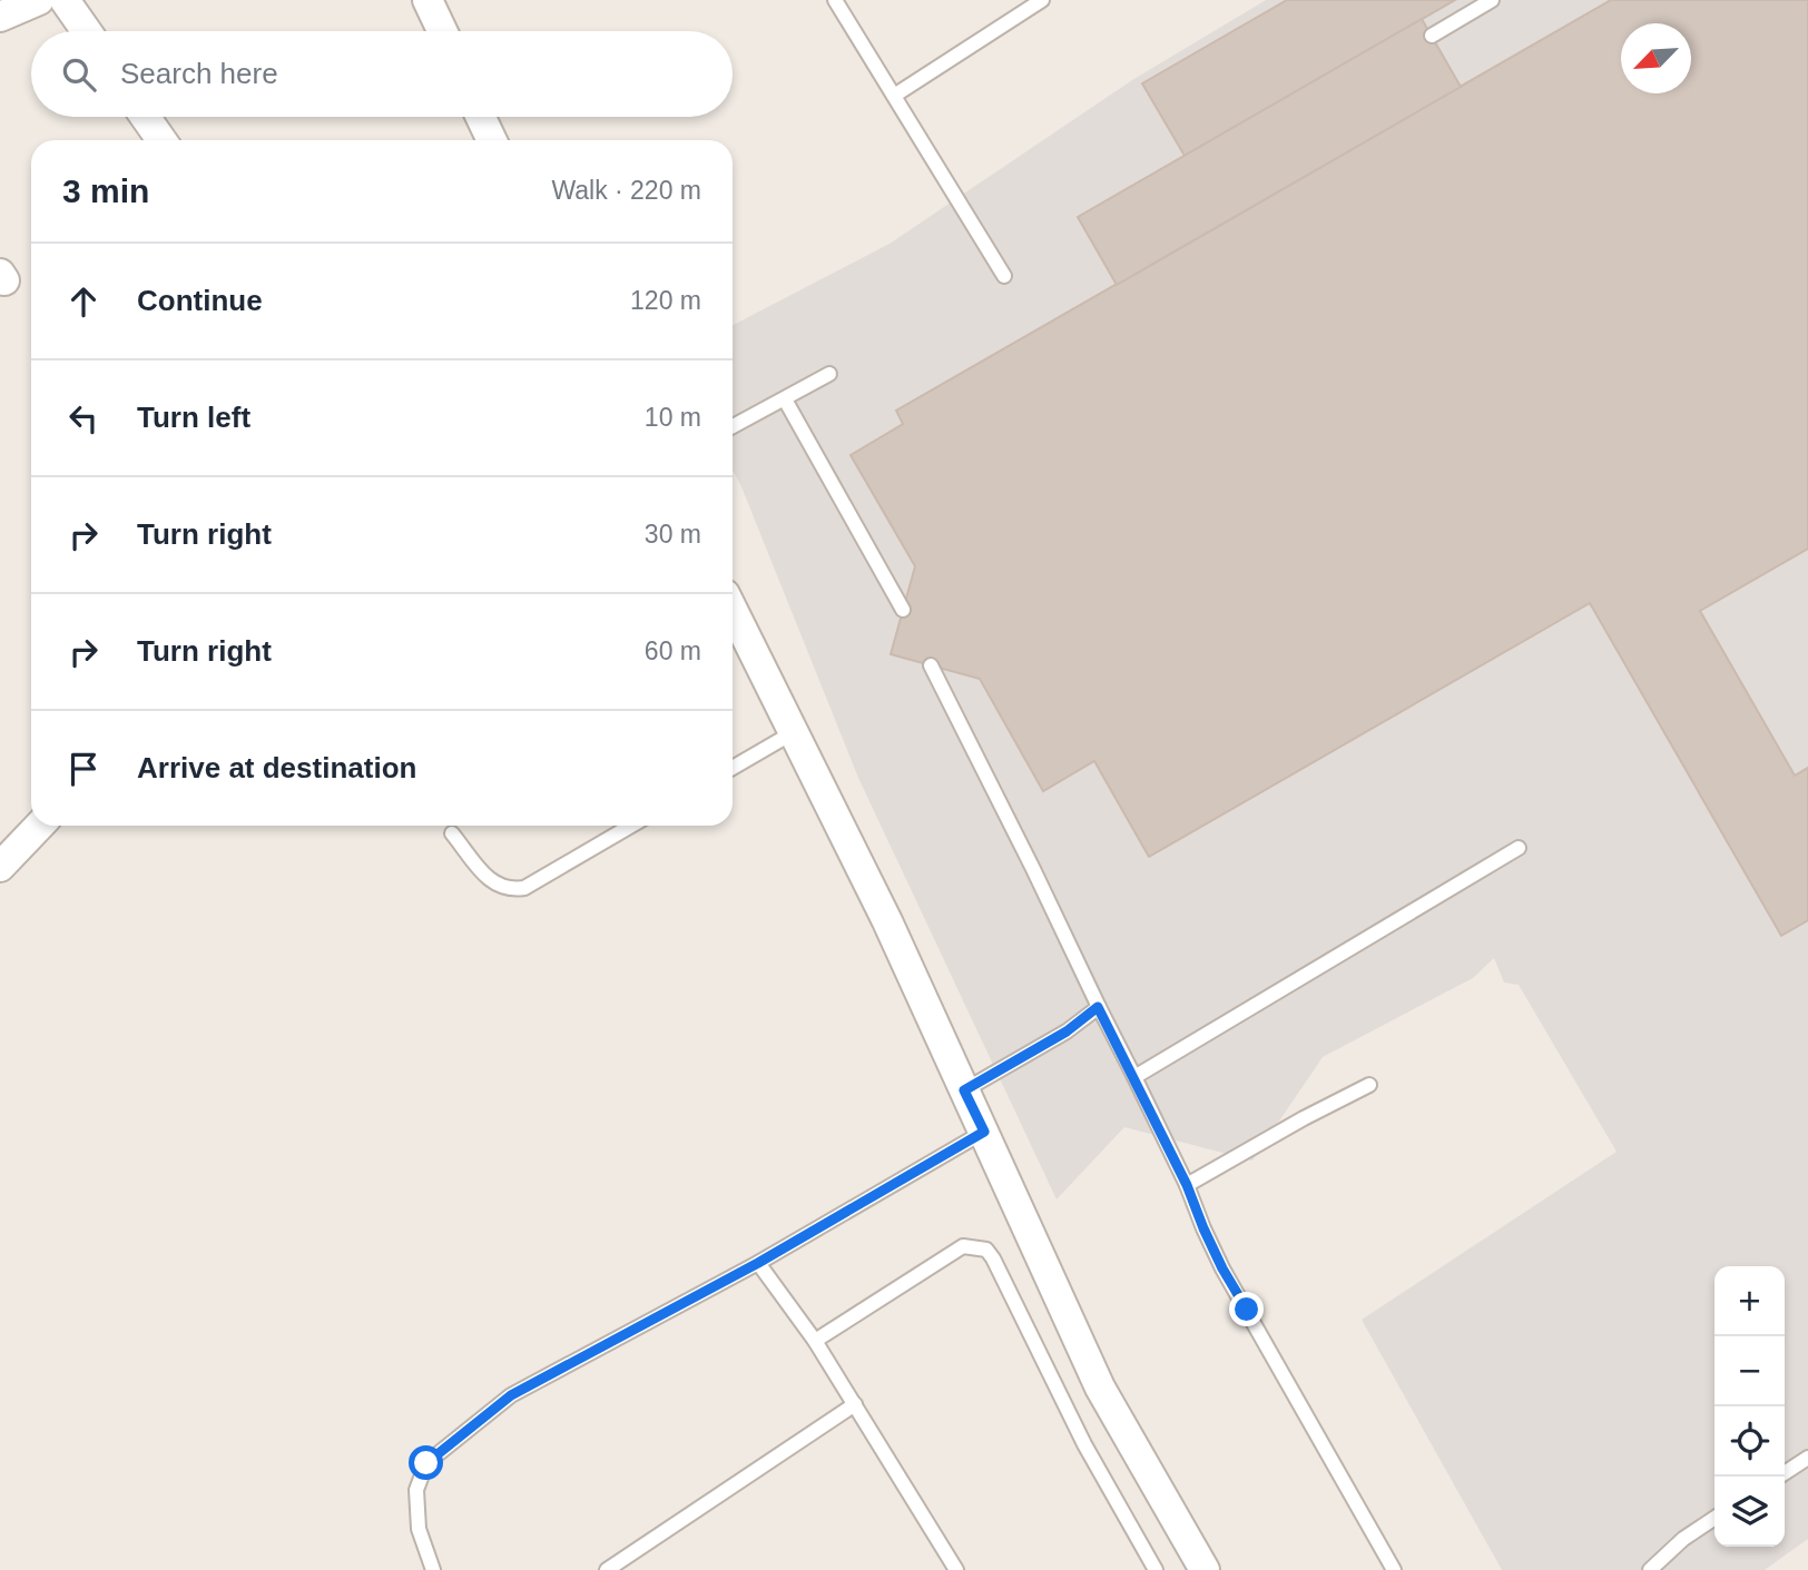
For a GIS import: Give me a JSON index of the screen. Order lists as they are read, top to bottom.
{
  "north": "bottom left",
  "page": {
    "search": "Search here",
    "heading": ["3 min", "Walk · 220 m"],
    "list": [
      ["Continue", "120 m"],
      ["Turn left", "10 m"],
      ["Turn right", "30 m"],
      ["Turn right", "60 m"],
      "Arrive at destination"
    ],
    "map_buttons": ["+", "−"]
  }
}
